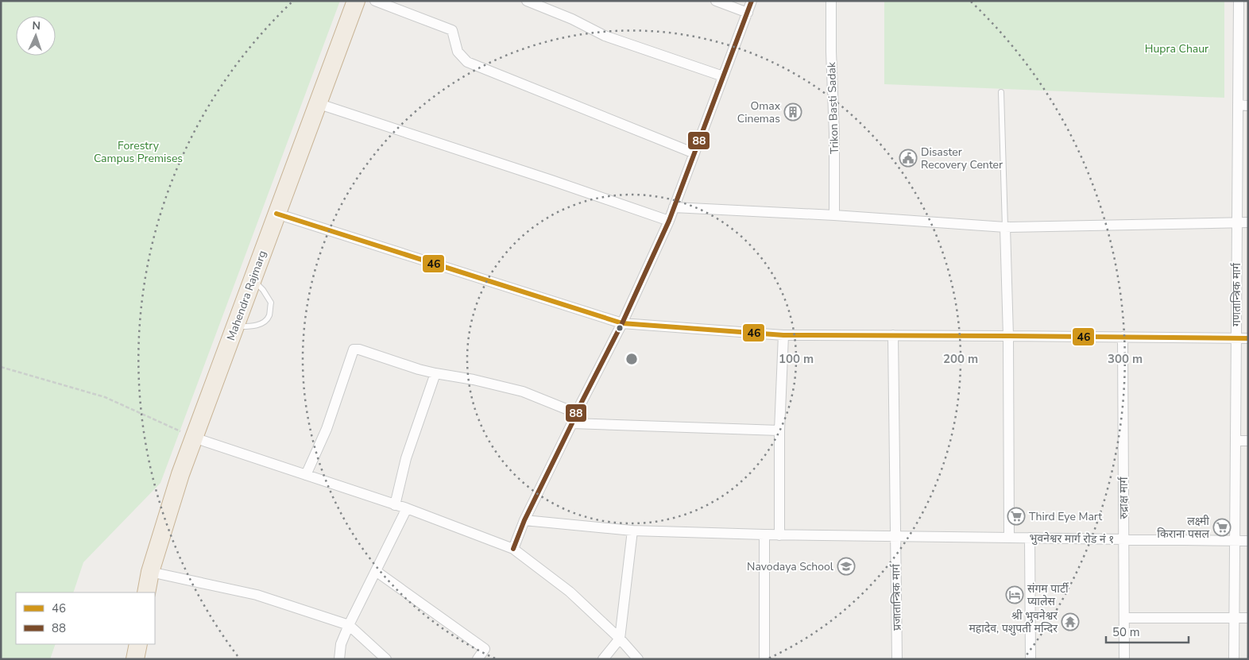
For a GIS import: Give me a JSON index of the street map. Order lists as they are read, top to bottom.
{
  "streets": {
    "highway": ["Mahendra Rajmarg"],
    "street": [
      "Trikon Basti Sadak",
      "गणतान्त्रिक मार्ग",
      "रुद्राक्ष मार्ग",
      "भुवनेश्वर मार्ग रोड नं १",
      "प्रजातान्त्रिक मार्ग"
    ]
  },
  "crossings": [
    ["गणतान्त्रिक मार्ग", "भुवनेश्वर मार्ग रोड नं १"],
    ["रुद्राक्ष मार्ग", "भुवनेश्वर मार्ग रोड नं १"],
    ["भुवनेश्वर मार्ग रोड नं १", "प्रजातान्त्रिक मार्ग"]
  ],
  "parks": ["Hupra Chaur", "Forestry Campus Premises"],
  "places": {
    "building": ["Omax Cinemas"],
    "public building": ["Disaster Recovery Center"],
    "supermarket": ["Third Eye Mart", "लक्ष्मी किराना पसल"],
    "school or university": ["Navodaya School"],
    "hotel": ["संगम पार्टी प्यालेस"],
    "temple": ["श्री भुवनेश्वर महादेव, पशुपती मन्दिर"]
  },
  "lines": ["transit line 88", "transit line 46"],
  "legend": ["46", "88"],
  "scale_bar": "50 m",
  "north": "top",
  "rings": ["100 m", "200 m", "300 m"]
}
